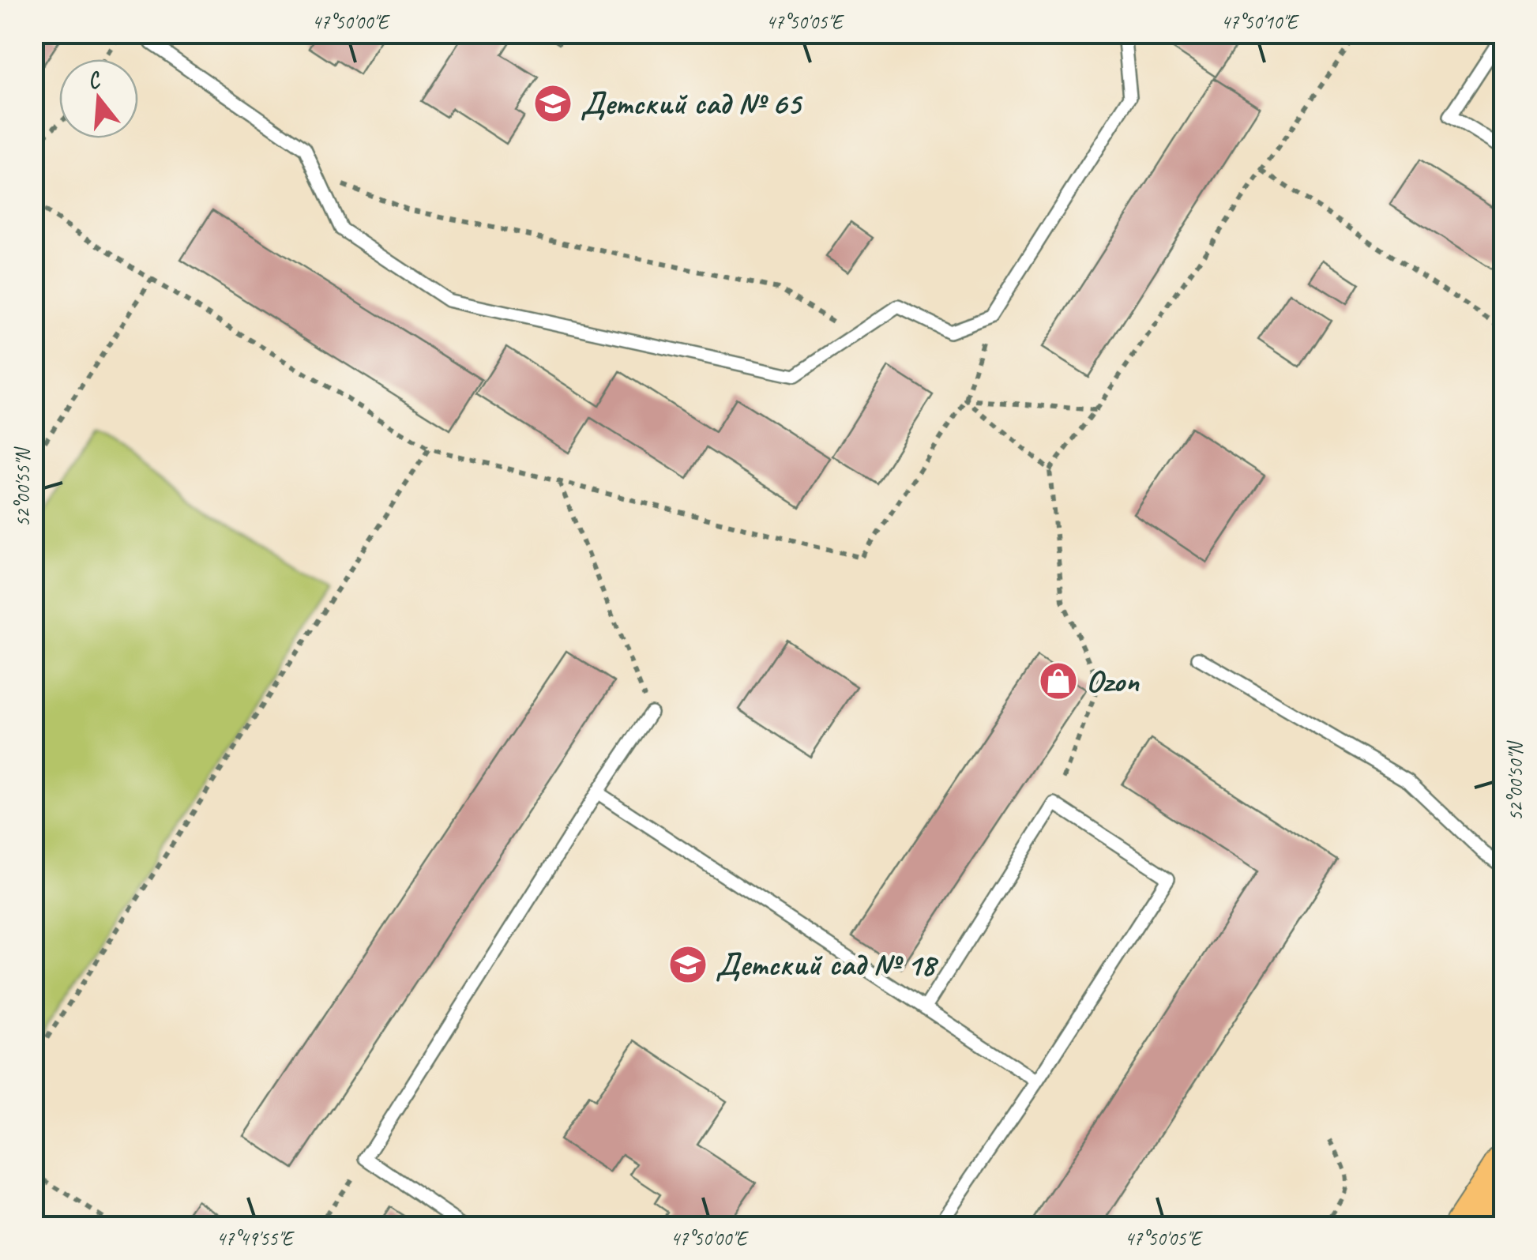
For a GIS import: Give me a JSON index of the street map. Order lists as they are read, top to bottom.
{
  "places": {
    "school or university": ["Детский сад № 65", "Детский сад № 18"],
    "shop": ["Ozon"]
  },
  "north": "top",
  "coordinates": [
    "47°50'00\"E",
    "47°50'05\"E",
    "47°50'10\"E",
    "52°00'55\"N",
    "52°00'50\"N",
    "47°49'55\"E"
  ]
}
